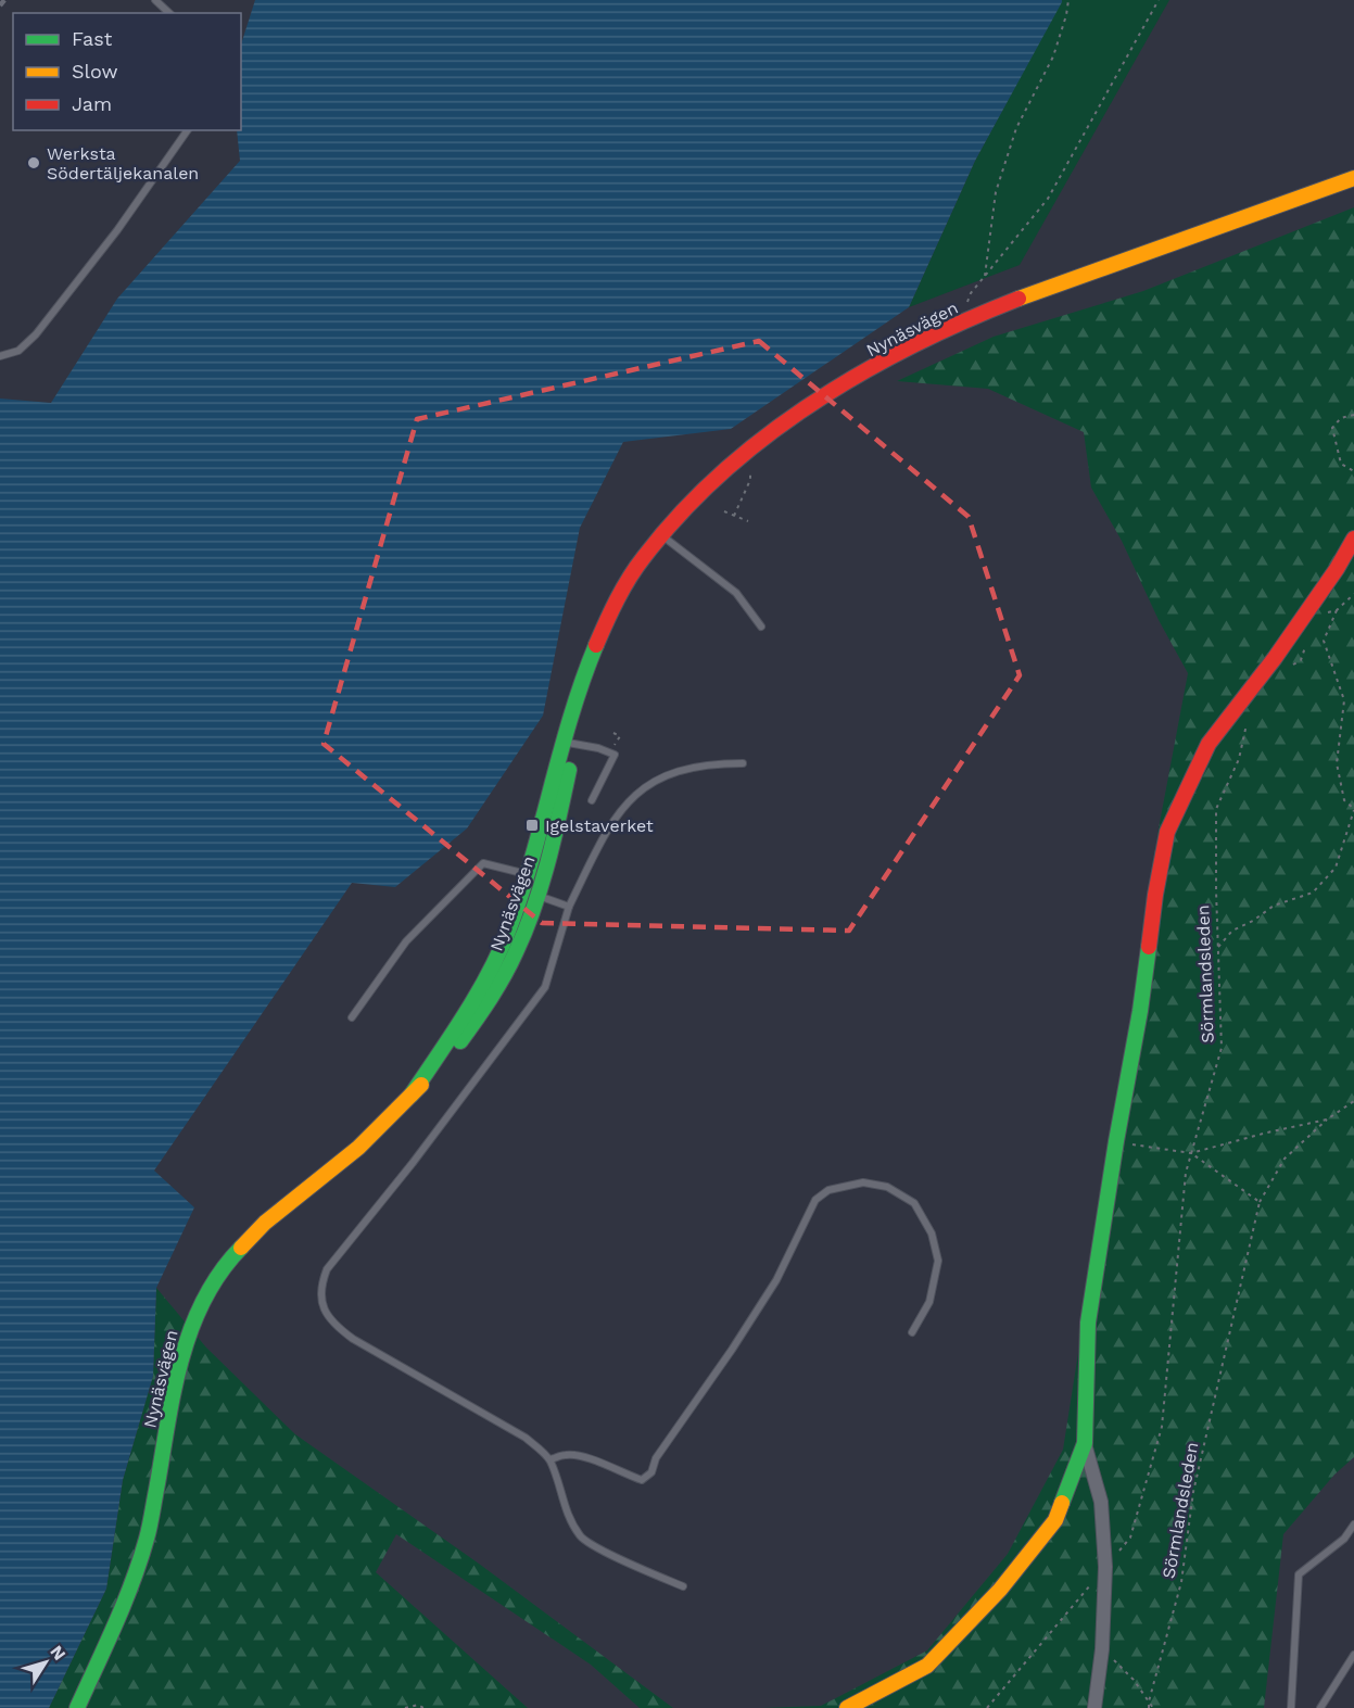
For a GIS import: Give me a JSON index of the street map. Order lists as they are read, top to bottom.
{
  "streets": {
    "street": ["Nynäsvägen"],
    "path": ["Sörmlandsleden"]
  },
  "places": {
    "other": ["Werksta Södertäljekanalen"],
    "transit": ["Igelstaverket"]
  },
  "legend": ["Fast", "Slow", "Jam"],
  "north": "top right"
}
